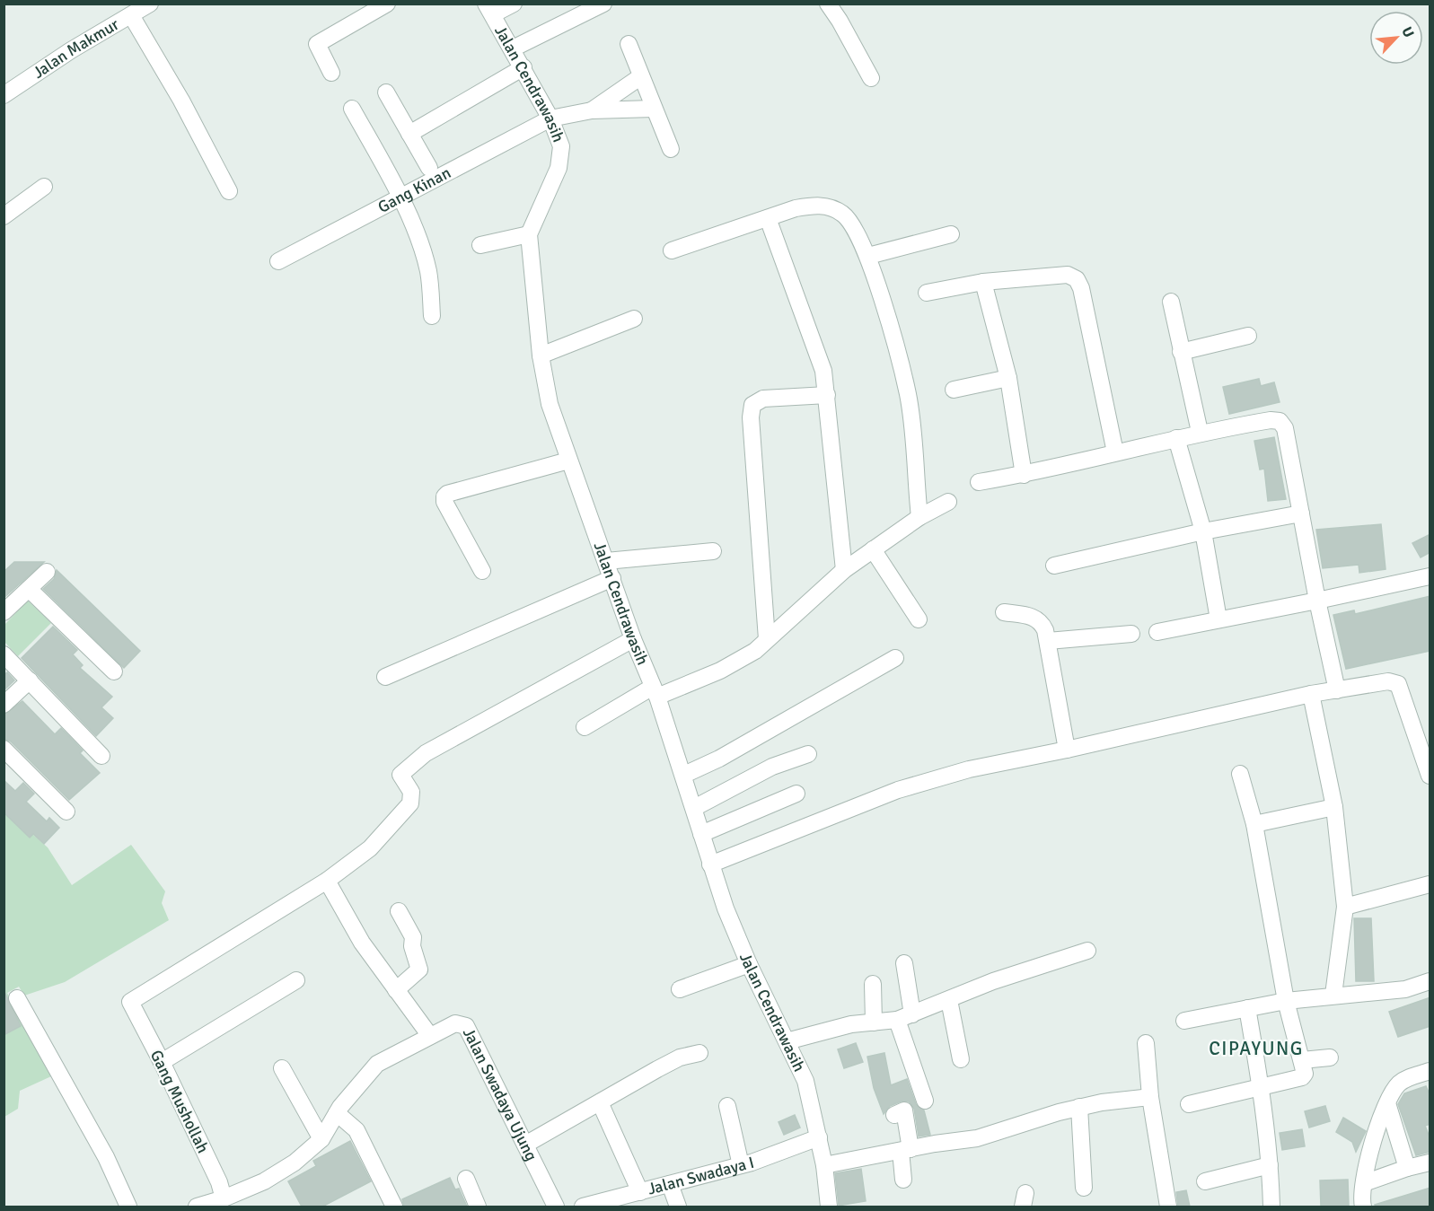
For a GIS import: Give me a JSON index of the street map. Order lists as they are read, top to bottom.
{
  "streets": {
    "street": [
      "Jalan Makmur",
      "Jalan Cendrawasih",
      "Gang Kinan",
      "Jalan Swadaya Ujung",
      "Gang Mushollah",
      "Jalan Swadaya I"
    ]
  },
  "crossings": [
    ["Jalan Cendrawasih", "Gang Kinan"],
    ["Jalan Cendrawasih", "Jalan Swadaya I"],
    ["Jalan Swadaya Ujung", "Gang Mushollah"]
  ],
  "districts": ["CIPAYUNG"],
  "north": "top right"
}
